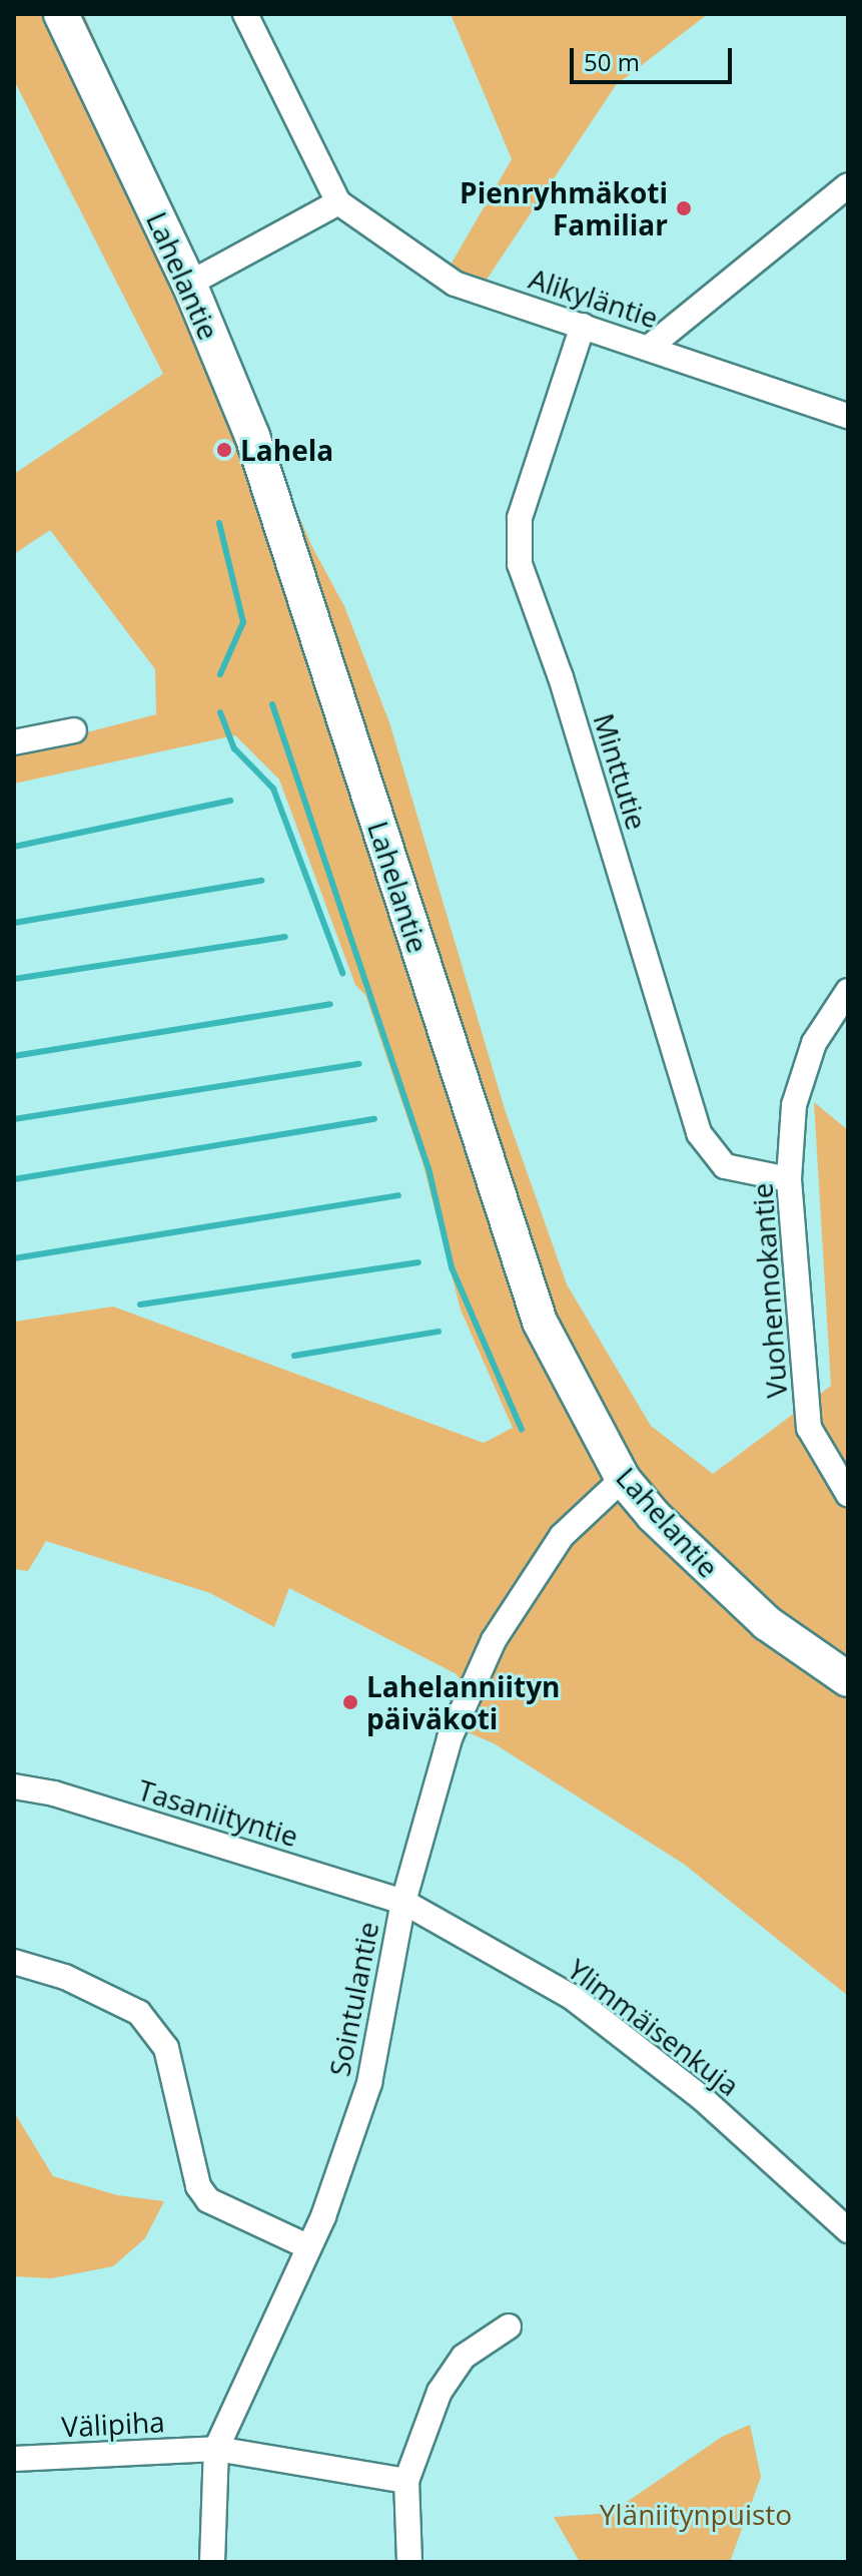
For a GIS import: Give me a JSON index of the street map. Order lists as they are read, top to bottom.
{
  "streets": {
    "main road": ["Lahelantie"],
    "street": [
      "Alikyläntie",
      "Minttutie",
      "Vuohennokantie",
      "Tasaniityntie",
      "Sointulantie",
      "Ylimmäisenkuja",
      "Välipiha"
    ]
  },
  "crossings": [
    ["Lahelantie", "Sointulantie"],
    ["Alikyläntie", "Minttutie"],
    ["Minttutie", "Vuohennokantie"],
    ["Tasaniityntie", "Sointulantie"],
    ["Tasaniityntie", "Ylimmäisenkuja"],
    ["Sointulantie", "Ylimmäisenkuja"],
    ["Sointulantie", "Välipiha"]
  ],
  "parks": ["Yläniitynpuisto"],
  "places": ["Pienryhmäkoti Familiar", "Lahela", "Lahelanniityn päiväkoti"],
  "scale_bar": "50 m"
}
